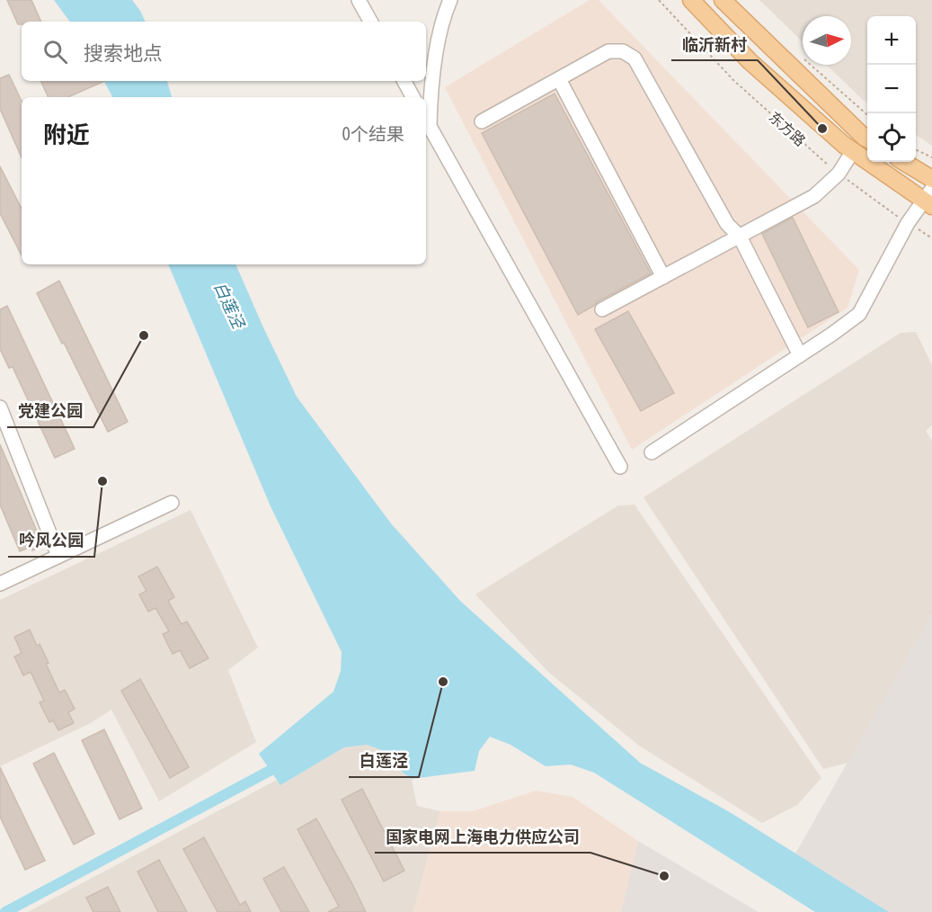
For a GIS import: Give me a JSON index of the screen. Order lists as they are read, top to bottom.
{
  "streets": {
    "main road": ["东方路"]
  },
  "water": ["白莲泾"],
  "places": [
    "临沂新村",
    "党建公园",
    "吟风公园",
    "白莲泾",
    "国家电网上海电力供应公司"
  ],
  "north": "right",
  "page": {
    "map_buttons": ["+", "−"],
    "search": "搜索地点",
    "heading": ["附近", "0个结果"]
  }
}
